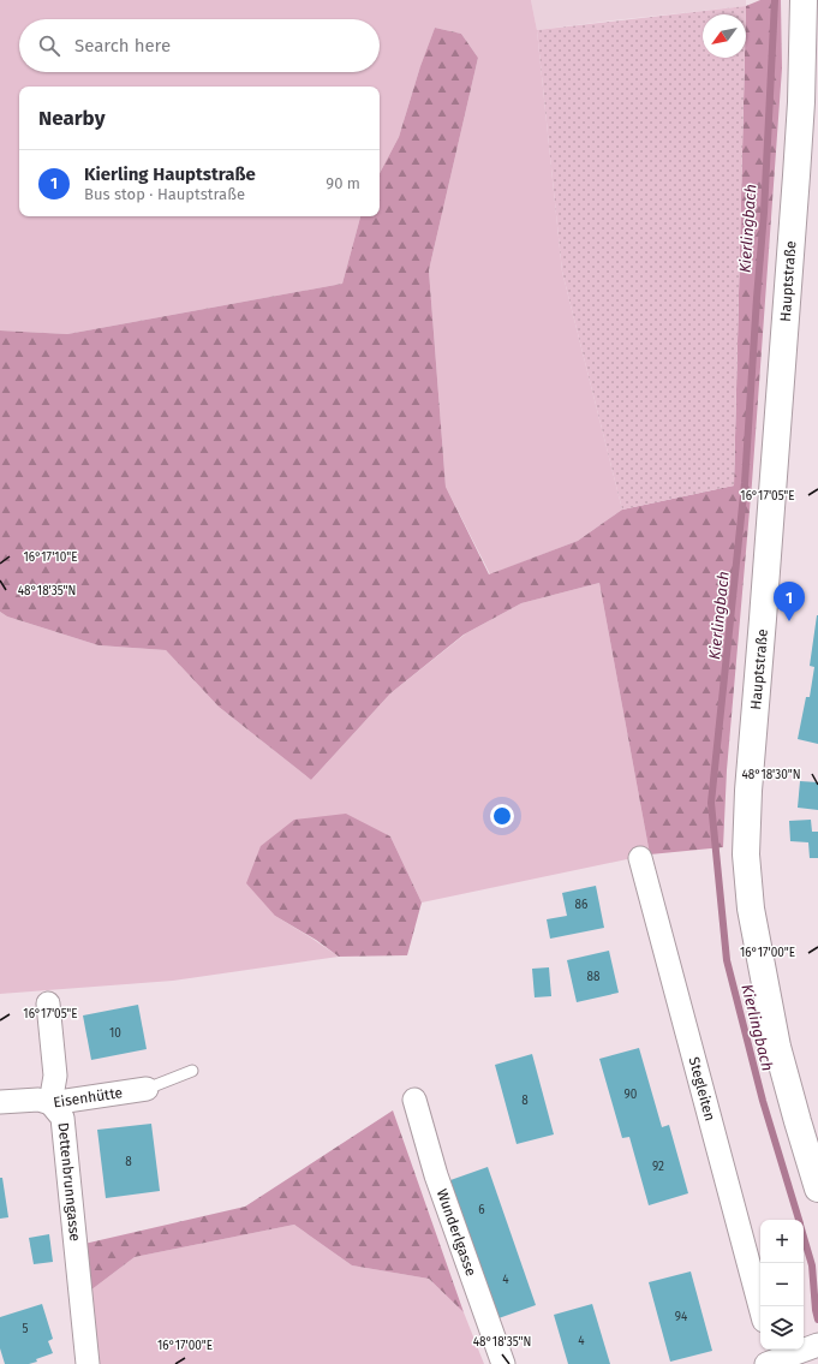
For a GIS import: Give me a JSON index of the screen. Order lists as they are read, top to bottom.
{
  "streets": {
    "main road": ["Hauptstraße"],
    "street": [
      "Stegleiten",
      "Eisenhütte",
      "Dettenbrunngasse",
      "Wunderlgasse"
    ]
  },
  "crossings": [
    ["Eisenhütte", "Dettenbrunngasse"]
  ],
  "water": ["Kierlingbach"],
  "house_numbers": [
    "86",
    "88",
    "10",
    "90",
    "8",
    "8",
    "92",
    "6",
    "4",
    "94",
    "5",
    "4"
  ],
  "north": "bottom left",
  "page": {
    "search": "Search here",
    "heading": "Nearby",
    "list": [
      {
        "mark": "1",
        "name": "Kierling Hauptstraße",
        "note": "Bus stop · Hauptstraße",
        "value": "90 m"
      }
    ],
    "pins": "1",
    "map_buttons": ["+", "−"]
  },
  "coordinates": [
    "16°17'05\"E",
    "16°17'10\"E",
    "48°18'35\"N",
    "48°18'30\"N",
    "16°17'00\"E"
  ]
}
